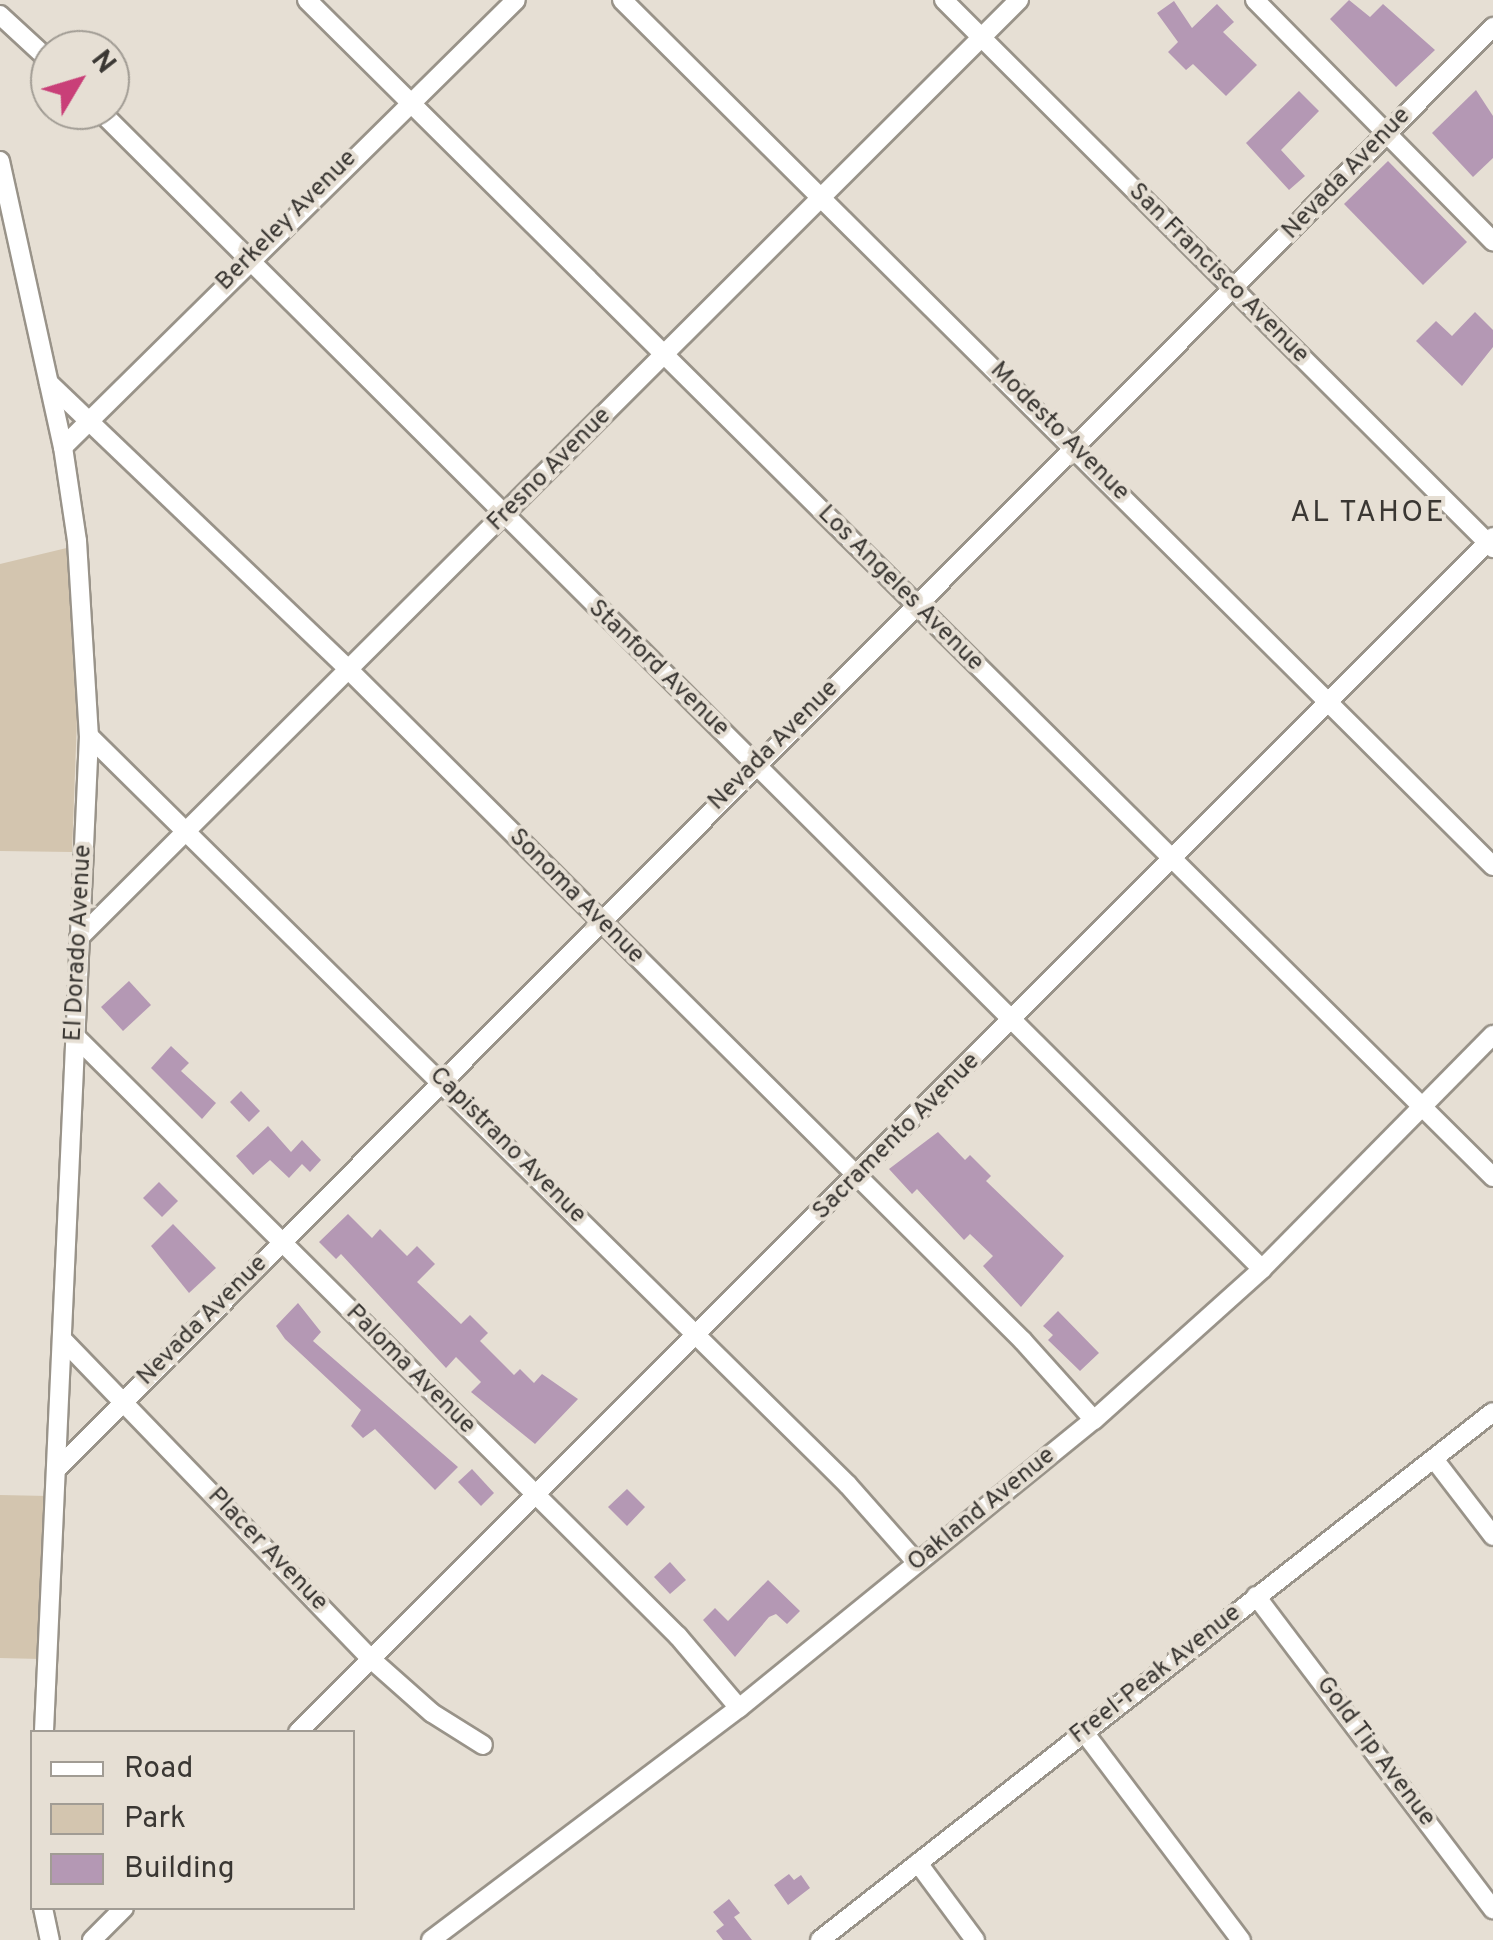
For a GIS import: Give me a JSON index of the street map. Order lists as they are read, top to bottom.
{
  "streets": {
    "street": [
      "Nevada Avenue",
      "Berkeley Avenue",
      "San Francisco Avenue",
      "Modesto Avenue",
      "Fresno Avenue",
      "Los Angeles Avenue",
      "Stanford Avenue",
      "Sonoma Avenue",
      "El Dorado Avenue",
      "Sacramento Avenue",
      "Capistrano Avenue",
      "Paloma Avenue",
      "Oakland Avenue",
      "Placer Avenue",
      "Freel-Peak Avenue",
      "Gold Tip Avenue"
    ]
  },
  "crossings": [
    ["Nevada Avenue", "San Francisco Avenue"],
    ["Nevada Avenue", "Modesto Avenue"],
    ["Nevada Avenue", "Los Angeles Avenue"],
    ["Nevada Avenue", "Stanford Avenue"],
    ["Nevada Avenue", "Sonoma Avenue"],
    ["Nevada Avenue", "El Dorado Avenue"],
    ["Nevada Avenue", "Capistrano Avenue"],
    ["Nevada Avenue", "Paloma Avenue"],
    ["Nevada Avenue", "Placer Avenue"],
    ["Berkeley Avenue", "Los Angeles Avenue"],
    ["Berkeley Avenue", "Stanford Avenue"],
    ["Berkeley Avenue", "Sonoma Avenue"],
    ["Berkeley Avenue", "El Dorado Avenue"],
    ["San Francisco Avenue", "Fresno Avenue"],
    ["San Francisco Avenue", "Sacramento Avenue"],
    ["Modesto Avenue", "Fresno Avenue"],
    ["Modesto Avenue", "Sacramento Avenue"],
    ["Fresno Avenue", "Los Angeles Avenue"],
    ["Fresno Avenue", "Stanford Avenue"],
    ["Fresno Avenue", "Sonoma Avenue"],
    ["Fresno Avenue", "El Dorado Avenue"],
    ["Fresno Avenue", "Capistrano Avenue"],
    ["Los Angeles Avenue", "Sacramento Avenue"],
    ["Los Angeles Avenue", "Oakland Avenue"],
    ["Stanford Avenue", "Sacramento Avenue"],
    ["Stanford Avenue", "Oakland Avenue"],
    ["Sonoma Avenue", "El Dorado Avenue"],
    ["Sonoma Avenue", "Sacramento Avenue"],
    ["Sonoma Avenue", "Oakland Avenue"],
    ["El Dorado Avenue", "Capistrano Avenue"],
    ["El Dorado Avenue", "Paloma Avenue"],
    ["El Dorado Avenue", "Placer Avenue"],
    ["Sacramento Avenue", "Capistrano Avenue"],
    ["Sacramento Avenue", "Paloma Avenue"],
    ["Sacramento Avenue", "Placer Avenue"],
    ["Capistrano Avenue", "Oakland Avenue"],
    ["Paloma Avenue", "Oakland Avenue"],
    ["Freel-Peak Avenue", "Gold Tip Avenue"]
  ],
  "districts": ["AL TAHOE"],
  "legend": ["Road", "Park", "Building"],
  "north": "top right"
}
